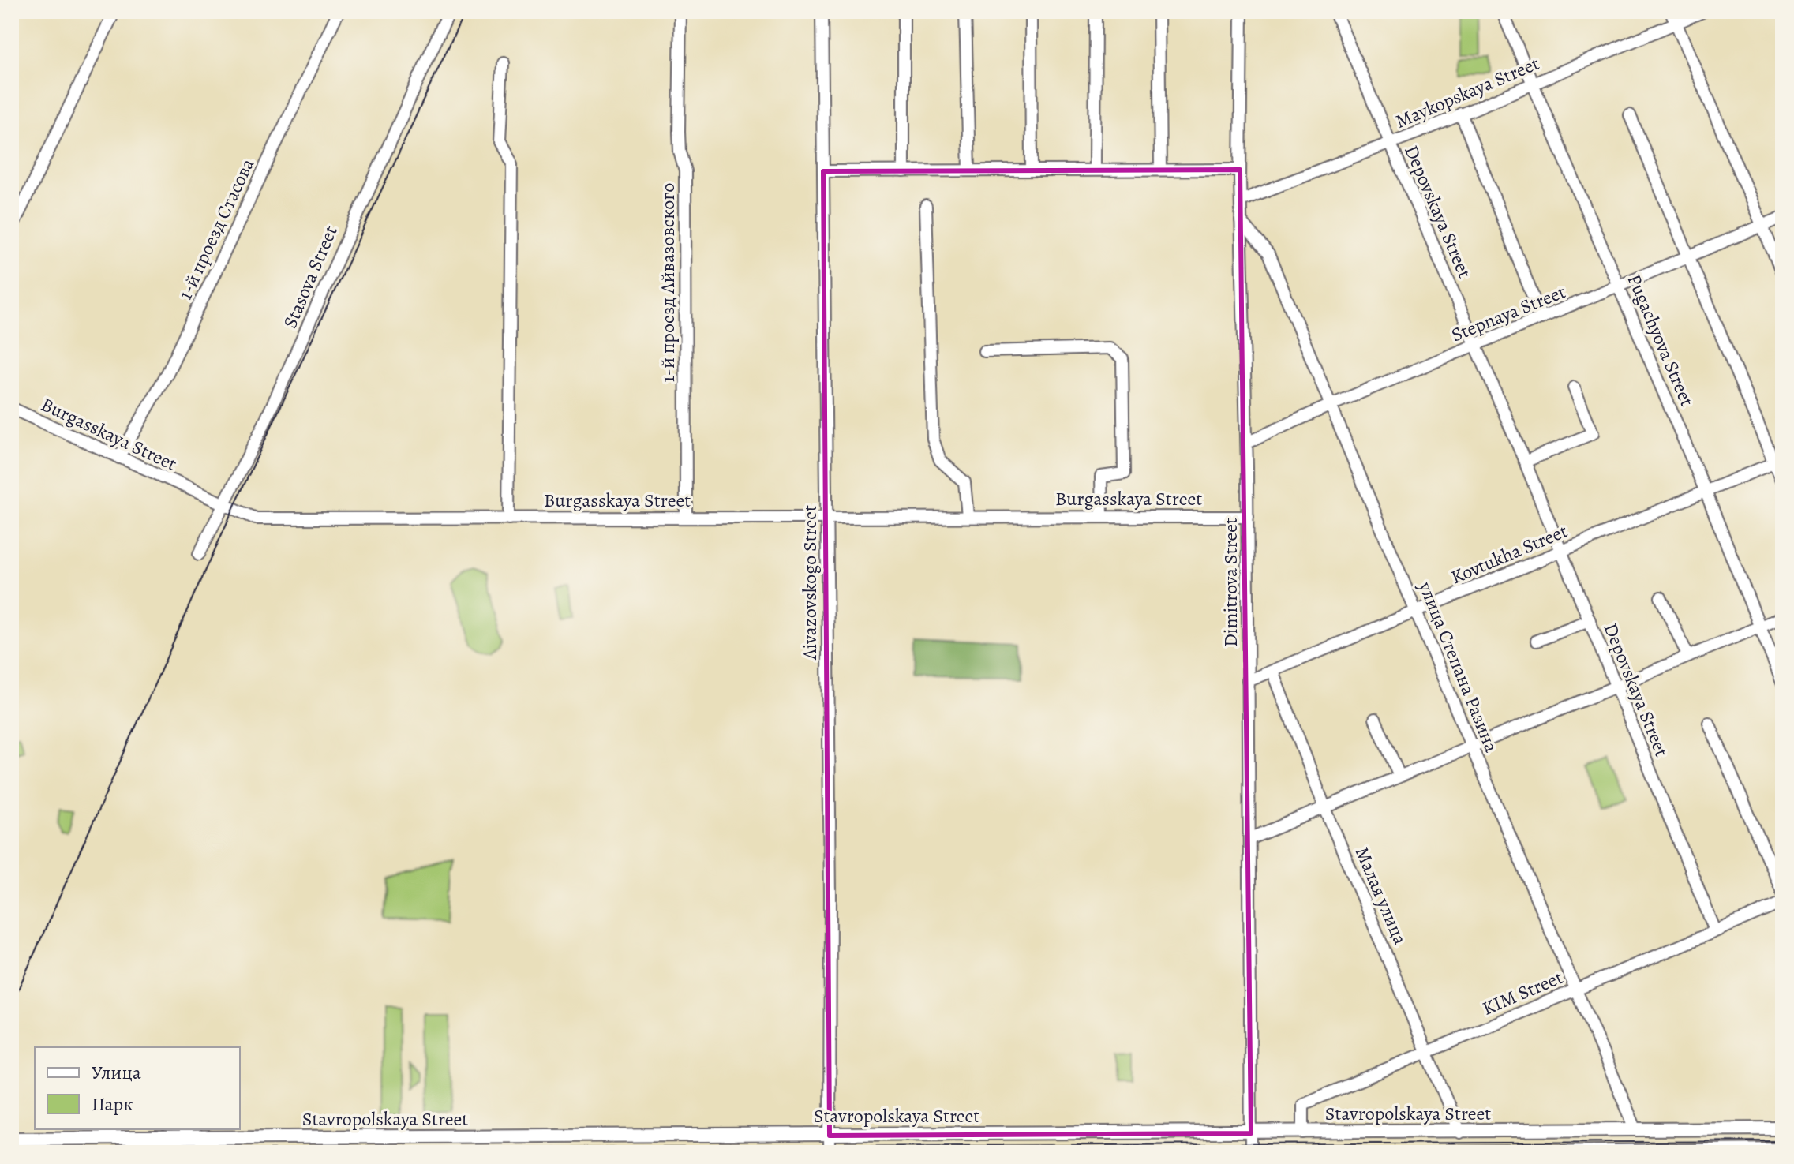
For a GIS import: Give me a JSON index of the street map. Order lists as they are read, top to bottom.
{
  "streets": {
    "main road": ["Stavropolskaya Street"],
    "street": [
      "Maykopskaya Street",
      "Depovskaya Street",
      "1-й проезд Стасова",
      "Stasova Street",
      "1-й проезд Айвазовского",
      "Stepnaya Street",
      "Pugachyova Street",
      "Burgasskaya Street",
      "Kovtukha Street",
      "Aivazovskogo Street",
      "Dimitrova Street",
      "улица Степана Разина",
      "Малая улица",
      "KIM Street"
    ]
  },
  "crossings": [
    ["Maykopskaya Street", "Depovskaya Street"],
    ["Maykopskaya Street", "Pugachyova Street"],
    ["Maykopskaya Street", "Dimitrova Street"],
    ["Depovskaya Street", "Stepnaya Street"],
    ["Depovskaya Street", "Kovtukha Street"],
    ["Depovskaya Street", "KIM Street"],
    ["1-й проезд Стасова", "Burgasskaya Street"],
    ["Stasova Street", "Burgasskaya Street"],
    ["1-й проезд Айвазовского", "Burgasskaya Street"],
    ["Stepnaya Street", "Pugachyova Street"],
    ["Stepnaya Street", "Dimitrova Street"],
    ["Stepnaya Street", "улица Степана Разина"],
    ["Pugachyova Street", "Kovtukha Street"],
    ["Burgasskaya Street", "Aivazovskogo Street"],
    ["Burgasskaya Street", "Dimitrova Street"],
    ["Kovtukha Street", "Dimitrova Street"],
    ["Kovtukha Street", "улица Степана Разина"],
    ["Kovtukha Street", "Малая улица"],
    ["Aivazovskogo Street", "Stavropolskaya Street"],
    ["Dimitrova Street", "улица Степана Разина"],
    ["Dimitrova Street", "Stavropolskaya Street"],
    ["улица Степана Разина", "KIM Street"],
    ["улица Степана Разина", "Stavropolskaya Street"],
    ["Малая улица", "KIM Street"],
    ["Малая улица", "Stavropolskaya Street"],
    ["KIM Street", "Stavropolskaya Street"]
  ],
  "legend": ["Улица", "Парк"]
}
